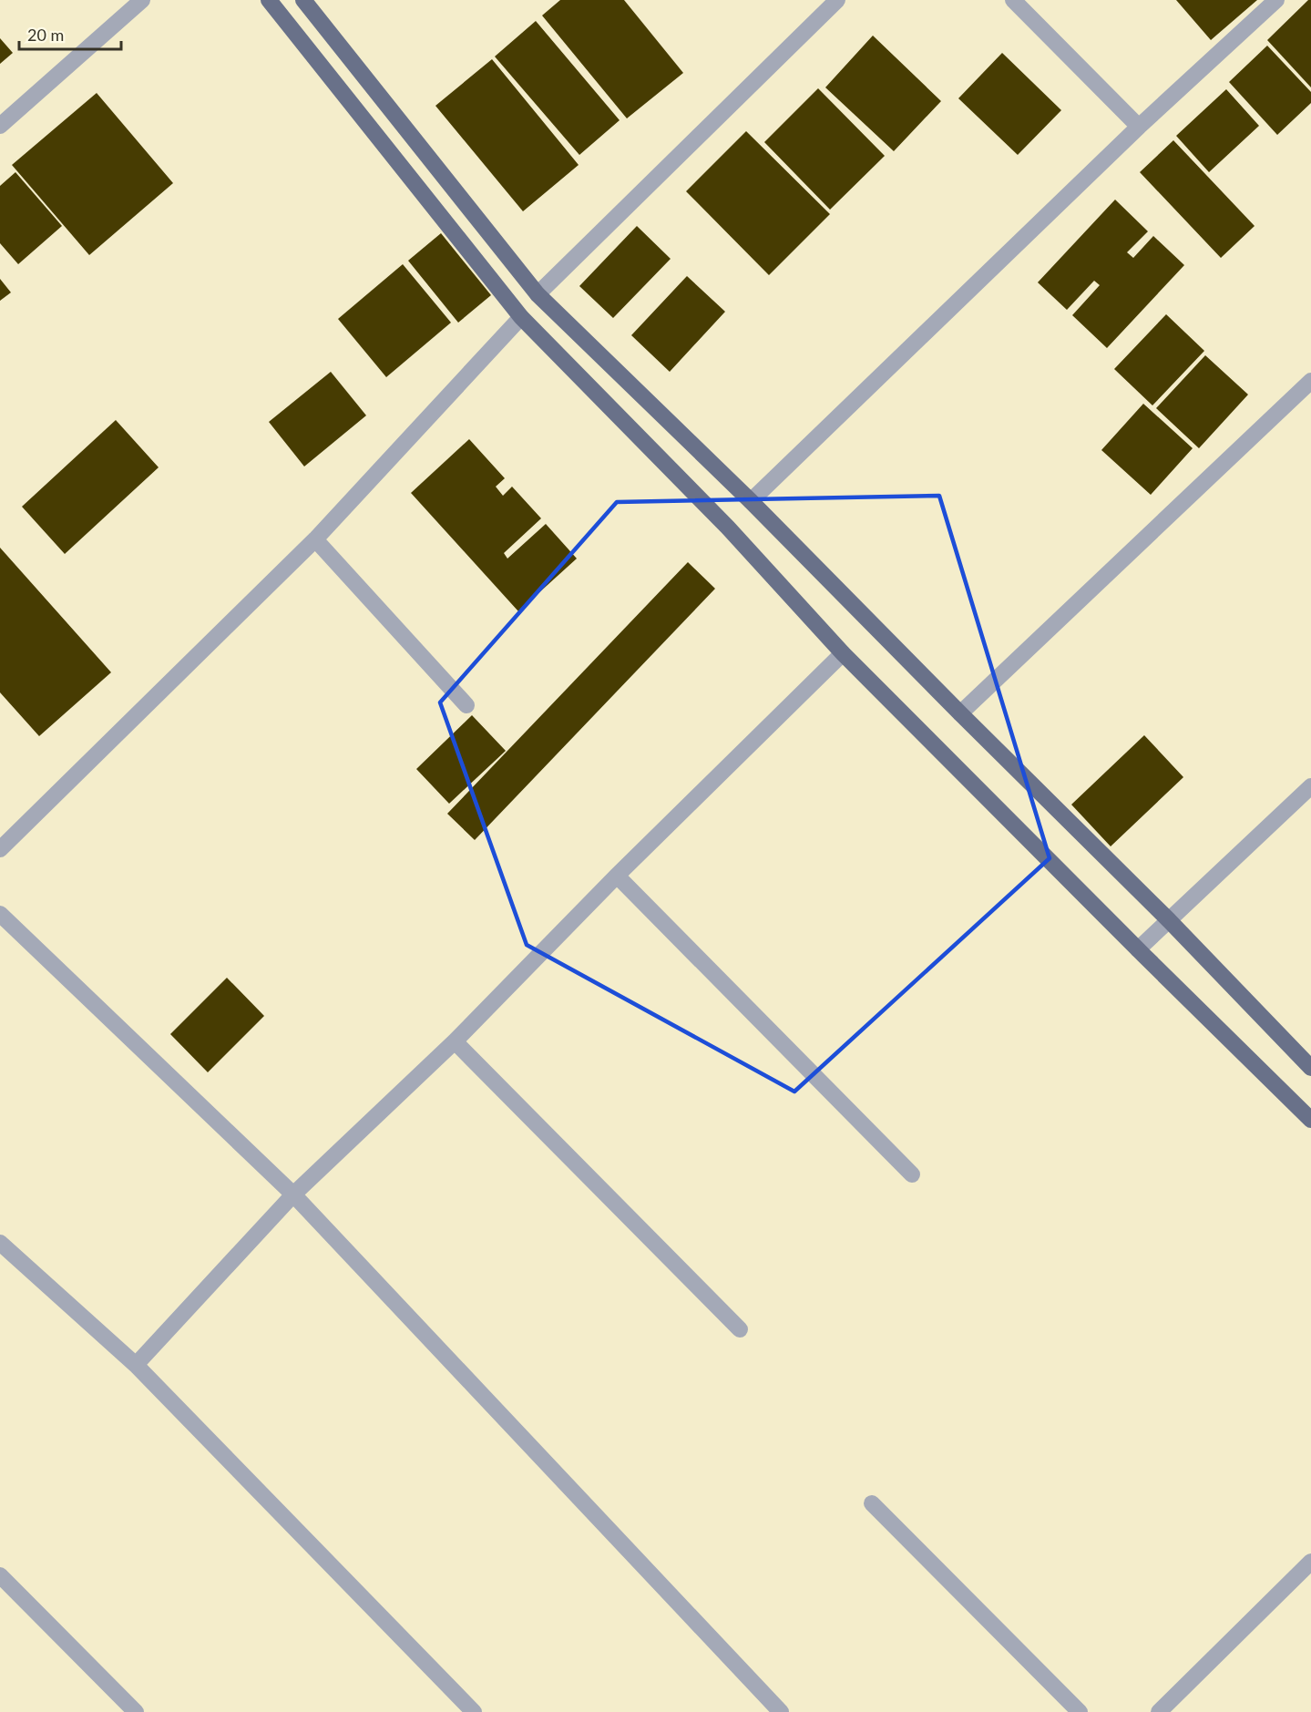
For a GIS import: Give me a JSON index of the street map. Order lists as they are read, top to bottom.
{
  "scale_bar": "20 m"
}
